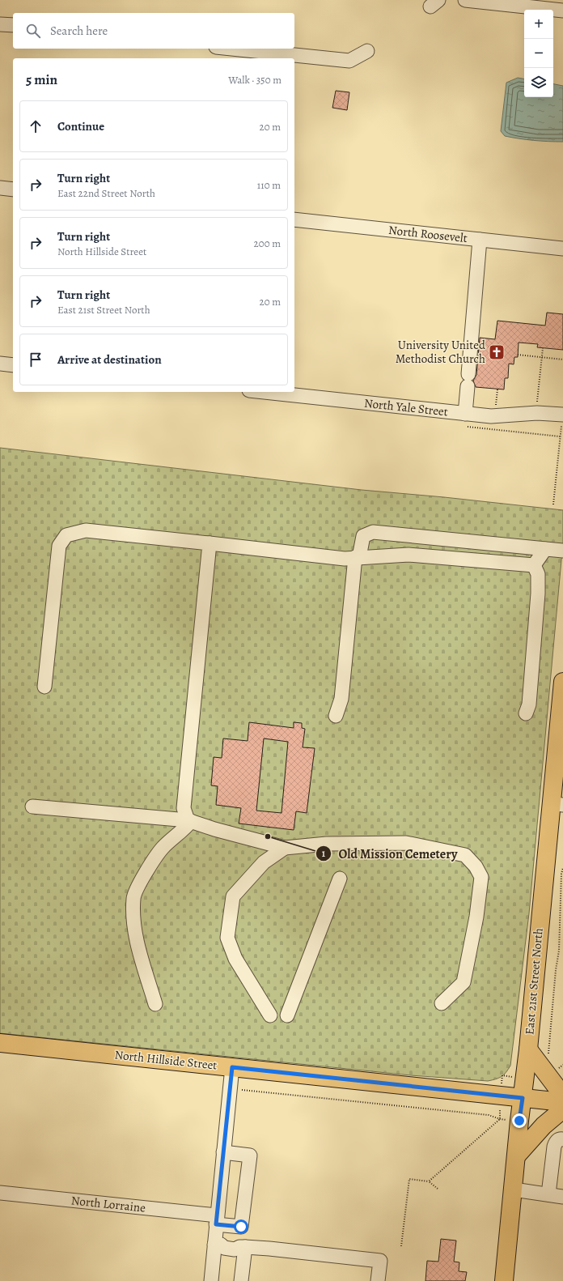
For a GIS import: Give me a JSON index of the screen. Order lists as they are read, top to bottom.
{
  "streets": {
    "main road": ["East 21st Street North", "North Hillside Street"],
    "street": ["North Roosevelt", "North Yale Street", "North Lorraine"]
  },
  "crossings": [
    ["East 21st Street North", "North Hillside Street"]
  ],
  "places": {
    "church": ["University United Methodist Church"],
    "other": ["Old Mission Cemetery"]
  },
  "page": {
    "map_buttons": ["+", "−"],
    "search": "Search here",
    "heading": ["5 min", "Walk · 350 m"],
    "list": [
      ["Continue", "20 m"],
      ["Turn right", "East 22nd Street North", "110 m"],
      ["Turn right", "North Hillside Street", "200 m"],
      ["Turn right", "East 21st Street North", "20 m"],
      "Arrive at destination"
    ]
  }
}
